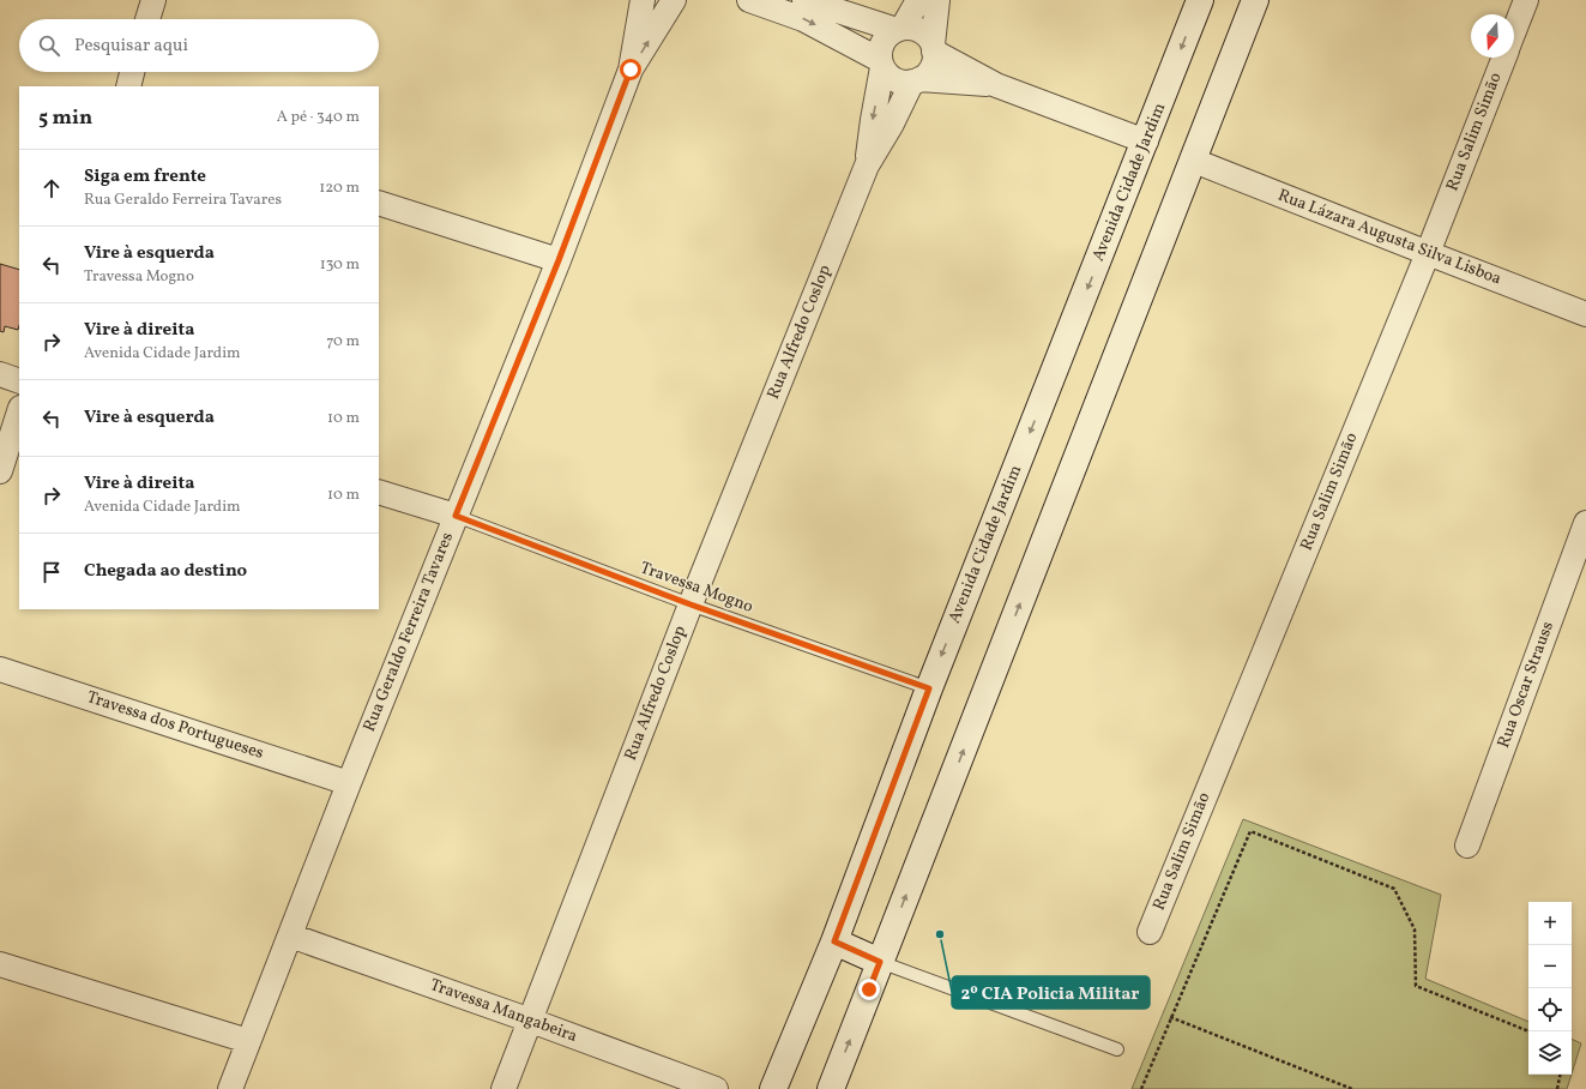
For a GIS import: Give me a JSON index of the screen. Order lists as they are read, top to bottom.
{
  "streets": {
    "main road": ["Avenida Cidade Jardim"],
    "street": [
      "Rua Salim Simão",
      "Rua Lázara Augusta Silva Lisboa",
      "Rua Alfredo Coslop",
      "Rua Geraldo Ferreira Tavares",
      "Rua Oscar Strauss",
      "Travessa dos Portugueses",
      "Travessa Mangabeira"
    ],
    "lane": ["Travessa Mogno"]
  },
  "crossings": [
    ["Rua Salim Simão", "Rua Lázara Augusta Silva Lisboa"],
    ["Avenida Cidade Jardim", "Travessa Mogno"],
    ["Rua Alfredo Coslop", "Travessa Mogno"],
    ["Rua Alfredo Coslop", "Travessa Mangabeira"],
    ["Travessa Mogno", "Rua Geraldo Ferreira Tavares"],
    ["Rua Geraldo Ferreira Tavares", "Travessa dos Portugueses"],
    ["Rua Geraldo Ferreira Tavares", "Travessa Mangabeira"]
  ],
  "places": ["2º CIA Policia Militar"],
  "north": "bottom",
  "page": {
    "search": "Pesquisar aqui",
    "heading": ["5 min", "A pé · 340 m"],
    "list": [
      ["Siga em frente", "Rua Geraldo Ferreira Tavares", "120 m"],
      ["Vire à esquerda", "Travessa Mogno", "130 m"],
      ["Vire à direita", "Avenida Cidade Jardim", "70 m"],
      ["Vire à esquerda", "10 m"],
      ["Vire à direita", "Avenida Cidade Jardim", "10 m"],
      "Chegada ao destino"
    ],
    "map_buttons": ["+", "−"]
  }
}
